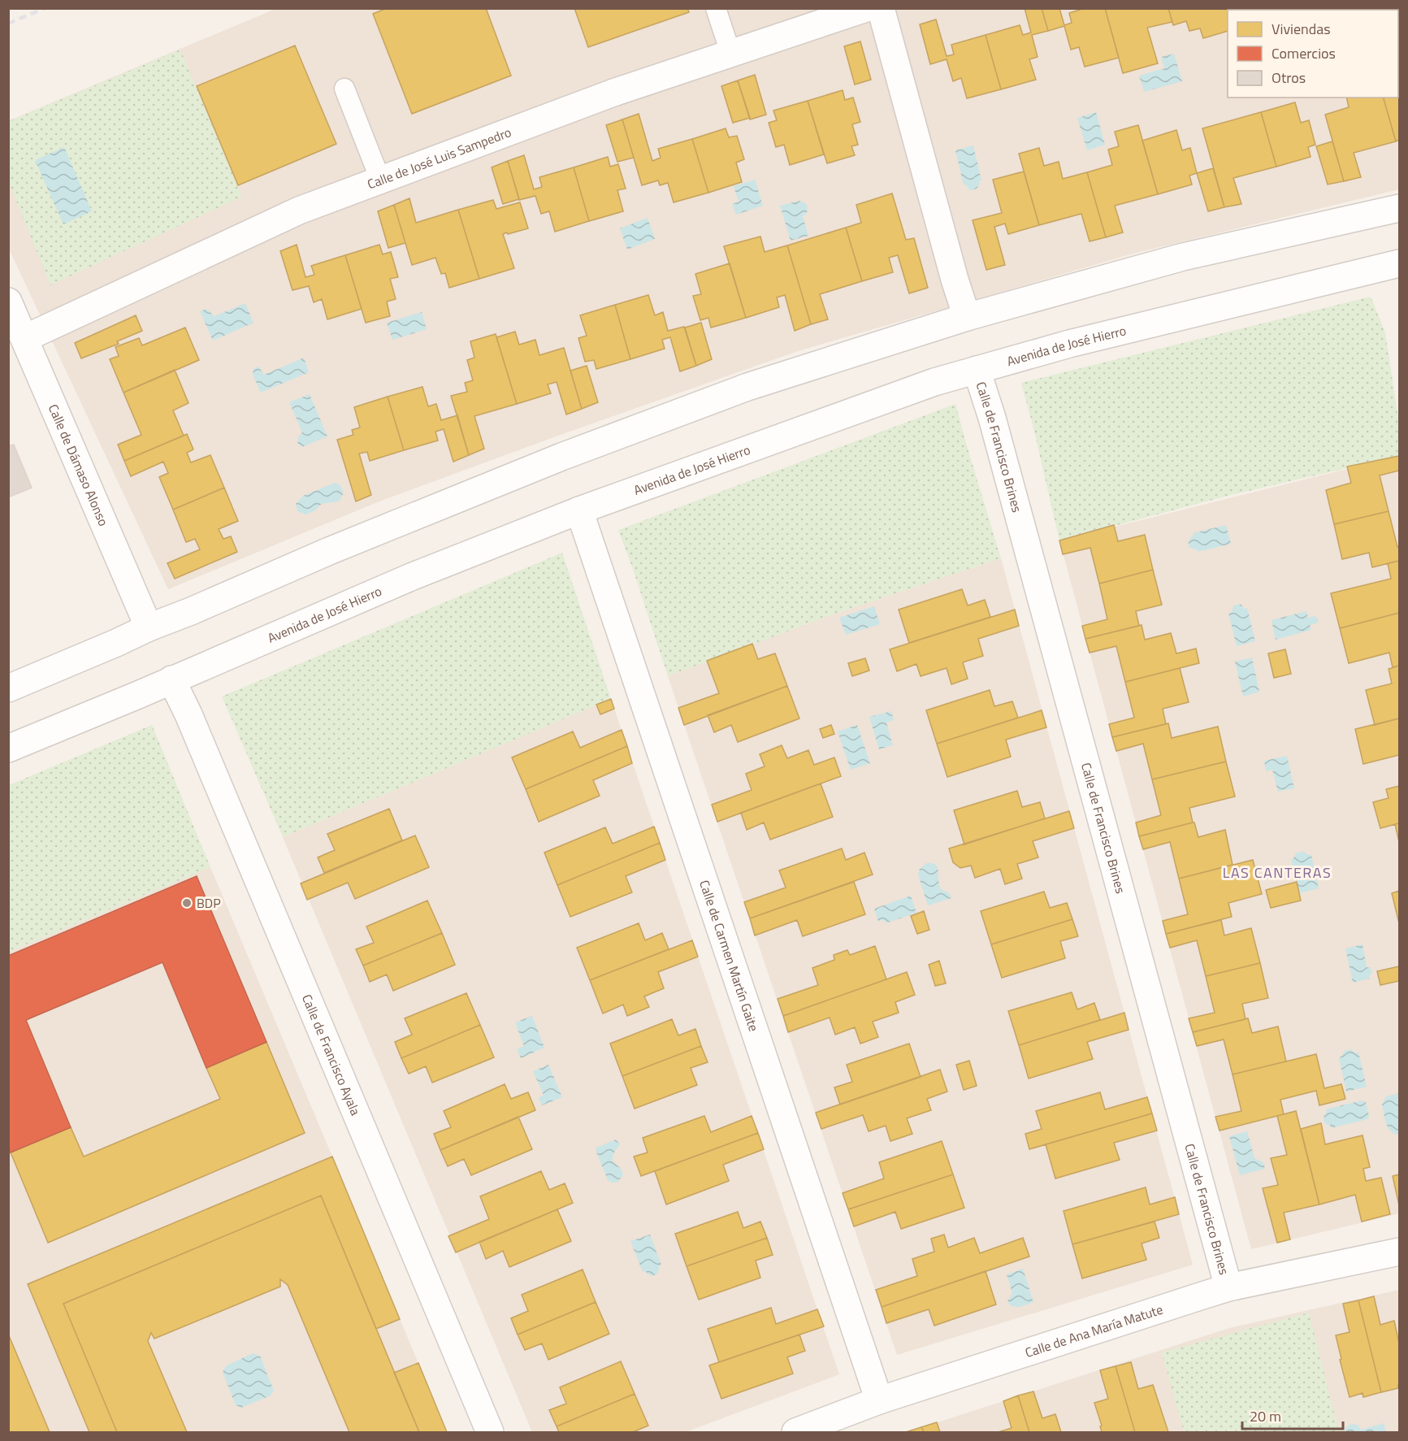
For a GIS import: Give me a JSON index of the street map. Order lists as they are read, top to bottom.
{
  "streets": {
    "street": [
      "Calle de José Luis Sampedro",
      "Avenida de José Hierro",
      "Calle de Francisco Brines",
      "Calle de Dámaso Alonso",
      "Calle de Carmen Martín Gaite",
      "Calle de Francisco Ayala",
      "Calle de Ana María Matute"
    ]
  },
  "crossings": [
    ["Calle de José Luis Sampedro", "Calle de Dámaso Alonso"],
    ["Avenida de José Hierro", "Calle de Francisco Brines"],
    ["Avenida de José Hierro", "Calle de Carmen Martín Gaite"],
    ["Avenida de José Hierro", "Calle de Francisco Ayala"],
    ["Calle de Francisco Brines", "Calle de Ana María Matute"],
    ["Calle de Carmen Martín Gaite", "Calle de Ana María Matute"]
  ],
  "districts": ["LAS CANTERAS"],
  "places": ["BDP"],
  "legend": ["Viviendas", "Comercios", "Otros"],
  "scale_bar": "20 m"
}
